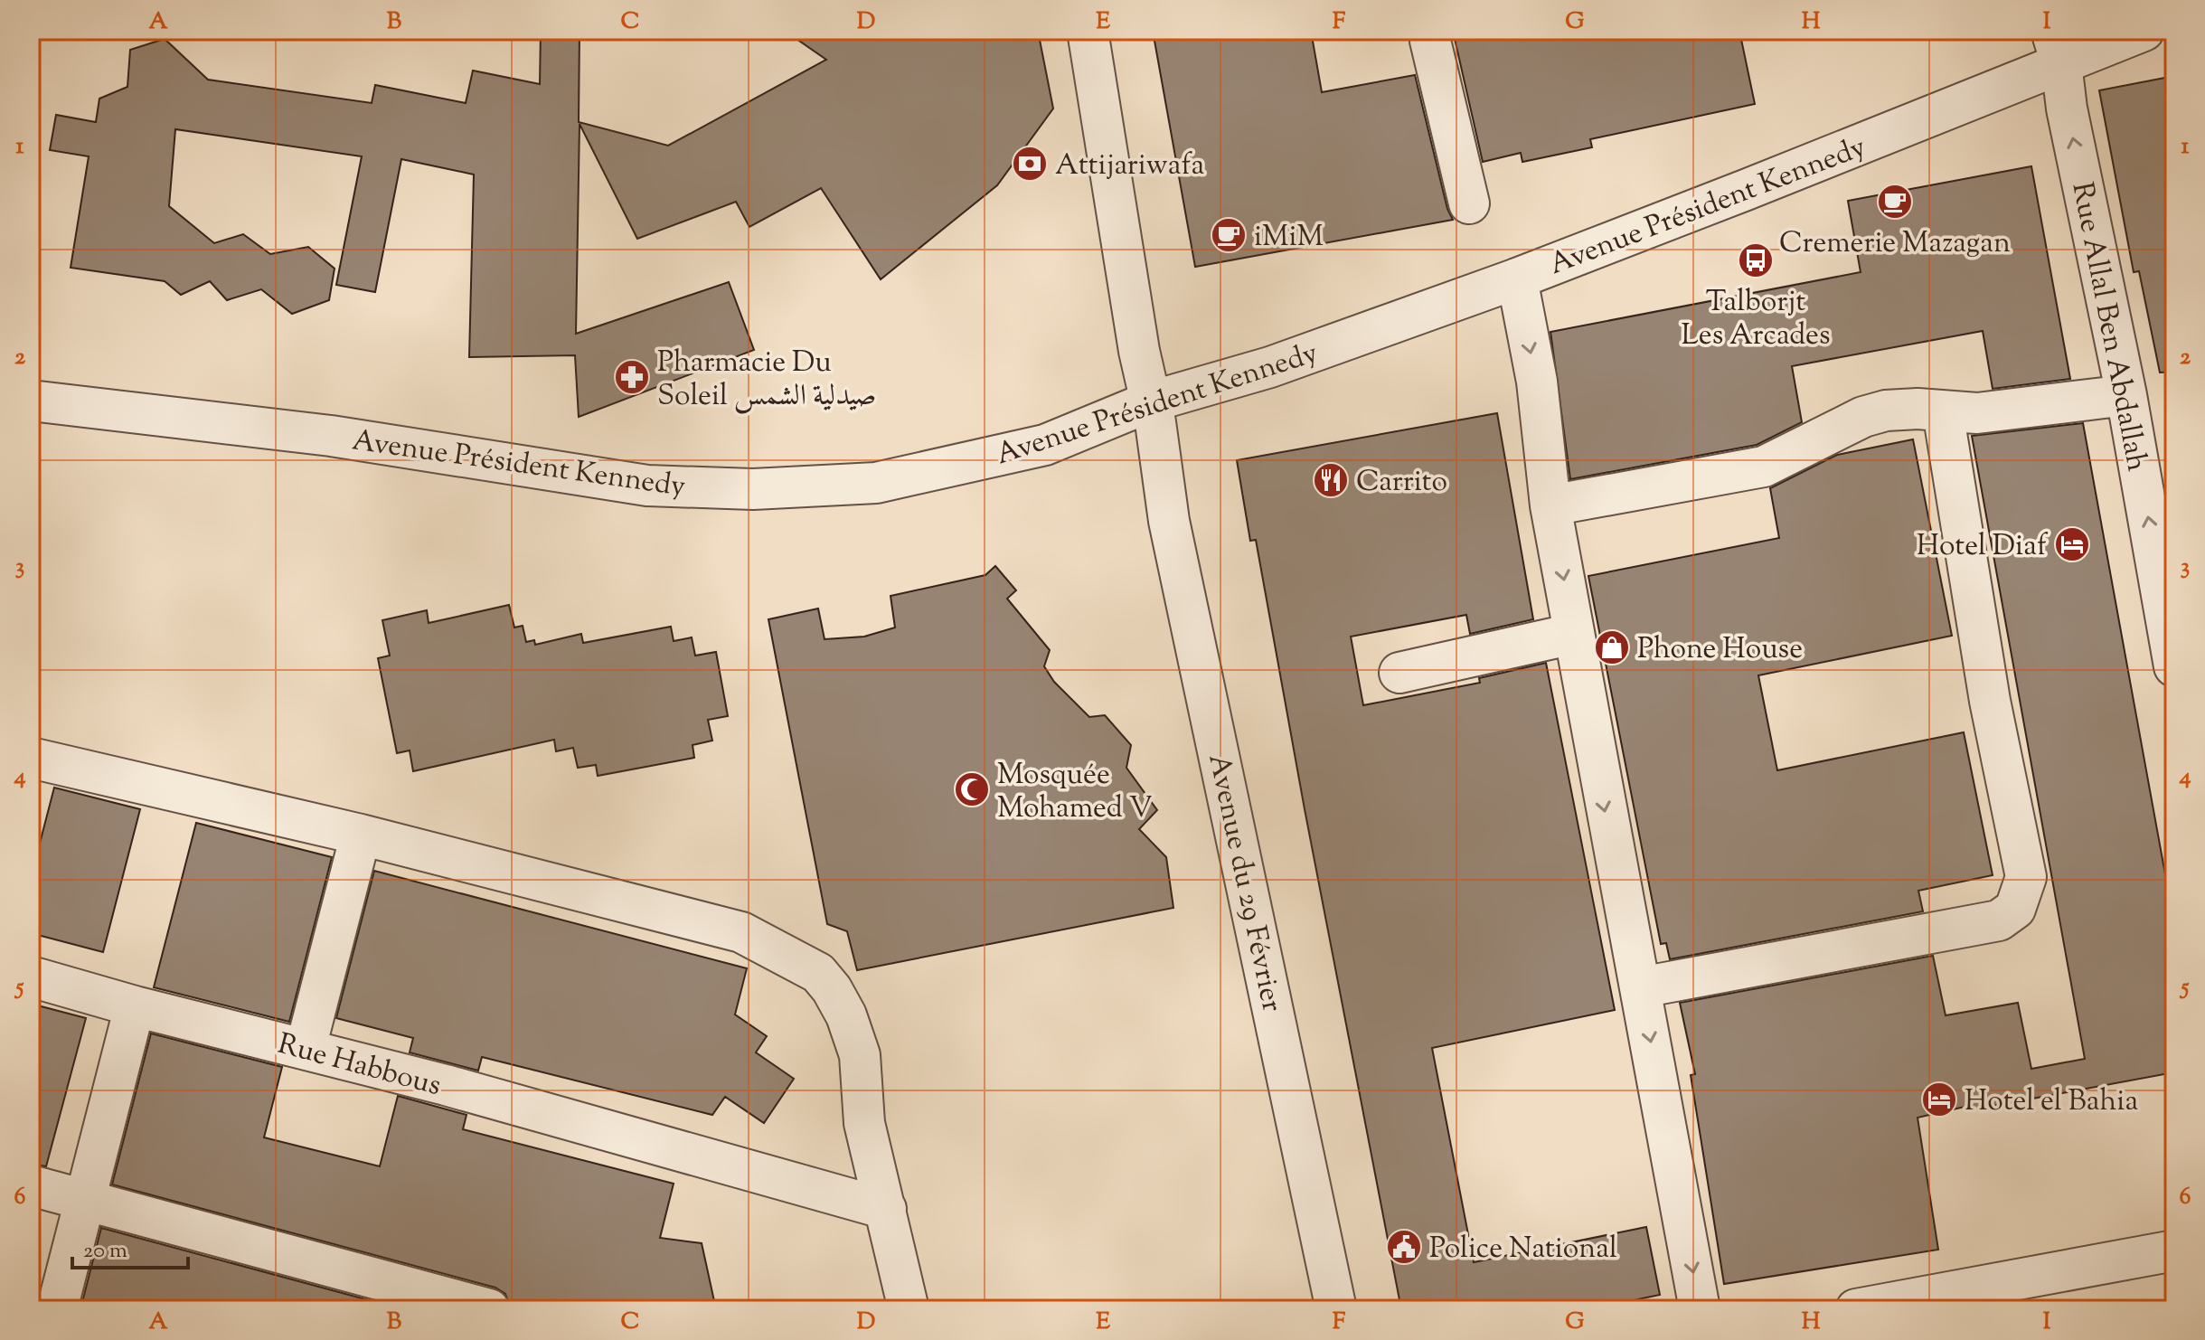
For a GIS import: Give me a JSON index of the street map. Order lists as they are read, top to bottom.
{
  "streets": {
    "street": [
      "Avenue Président Kennedy",
      "Rue Allal Ben Abdallah",
      "Avenue du 29 Février",
      "Rue Habbous"
    ]
  },
  "crossings": [
    ["Avenue Président Kennedy", "Rue Allal Ben Abdallah"],
    ["Avenue Président Kennedy", "Avenue du 29 Février"]
  ],
  "one_way": ["Rue Allal Ben Abdallah"],
  "places": {
    "bank": ["Attijariwafa"],
    "cafe": ["Cremerie Mazagan", "iMiM"],
    "bus stop": ["Talborjt Les Arcades"],
    "pharmacy": ["Pharmacie Du Soleil صيدلية الشمس"],
    "restaurant": ["Carrito"],
    "hotel": ["Hotel Diaf", "Hotel el Bahia"],
    "shop": ["Phone House"],
    "mosque": ["Mosquée Mohamed V"],
    "public building": ["Police National"]
  },
  "scale_bar": "20 m",
  "grid": {
    "columns": [
      "A",
      "B",
      "C",
      "D",
      "E",
      "F",
      "G",
      "H",
      "I"
    ],
    "rows": [
      "1",
      "2",
      "3",
      "4",
      "5",
      "6"
    ]
  }
}
